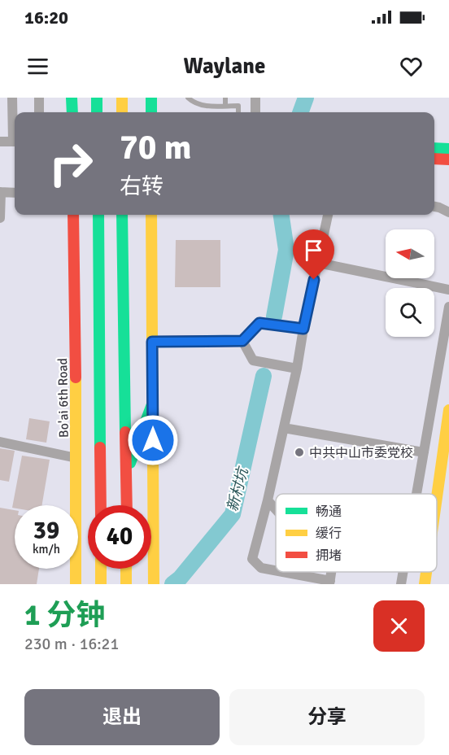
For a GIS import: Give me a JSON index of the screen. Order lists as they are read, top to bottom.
{
  "streets": {
    "main road": ["Bo'ai 6th Road"]
  },
  "water": ["新村坑"],
  "places": ["中共中山市委党校"],
  "legend": ["畅通", "缓行", "拥堵"],
  "north": "left",
  "page": {
    "status": "16:20",
    "header": "Waylane",
    "turn": ["70 m", "右转"],
    "speed": "39 km/h",
    "limit": "40",
    "heading": ["1 分钟", "230 m · 16:21"],
    "buttons": ["退出", "分享"]
  }
}
